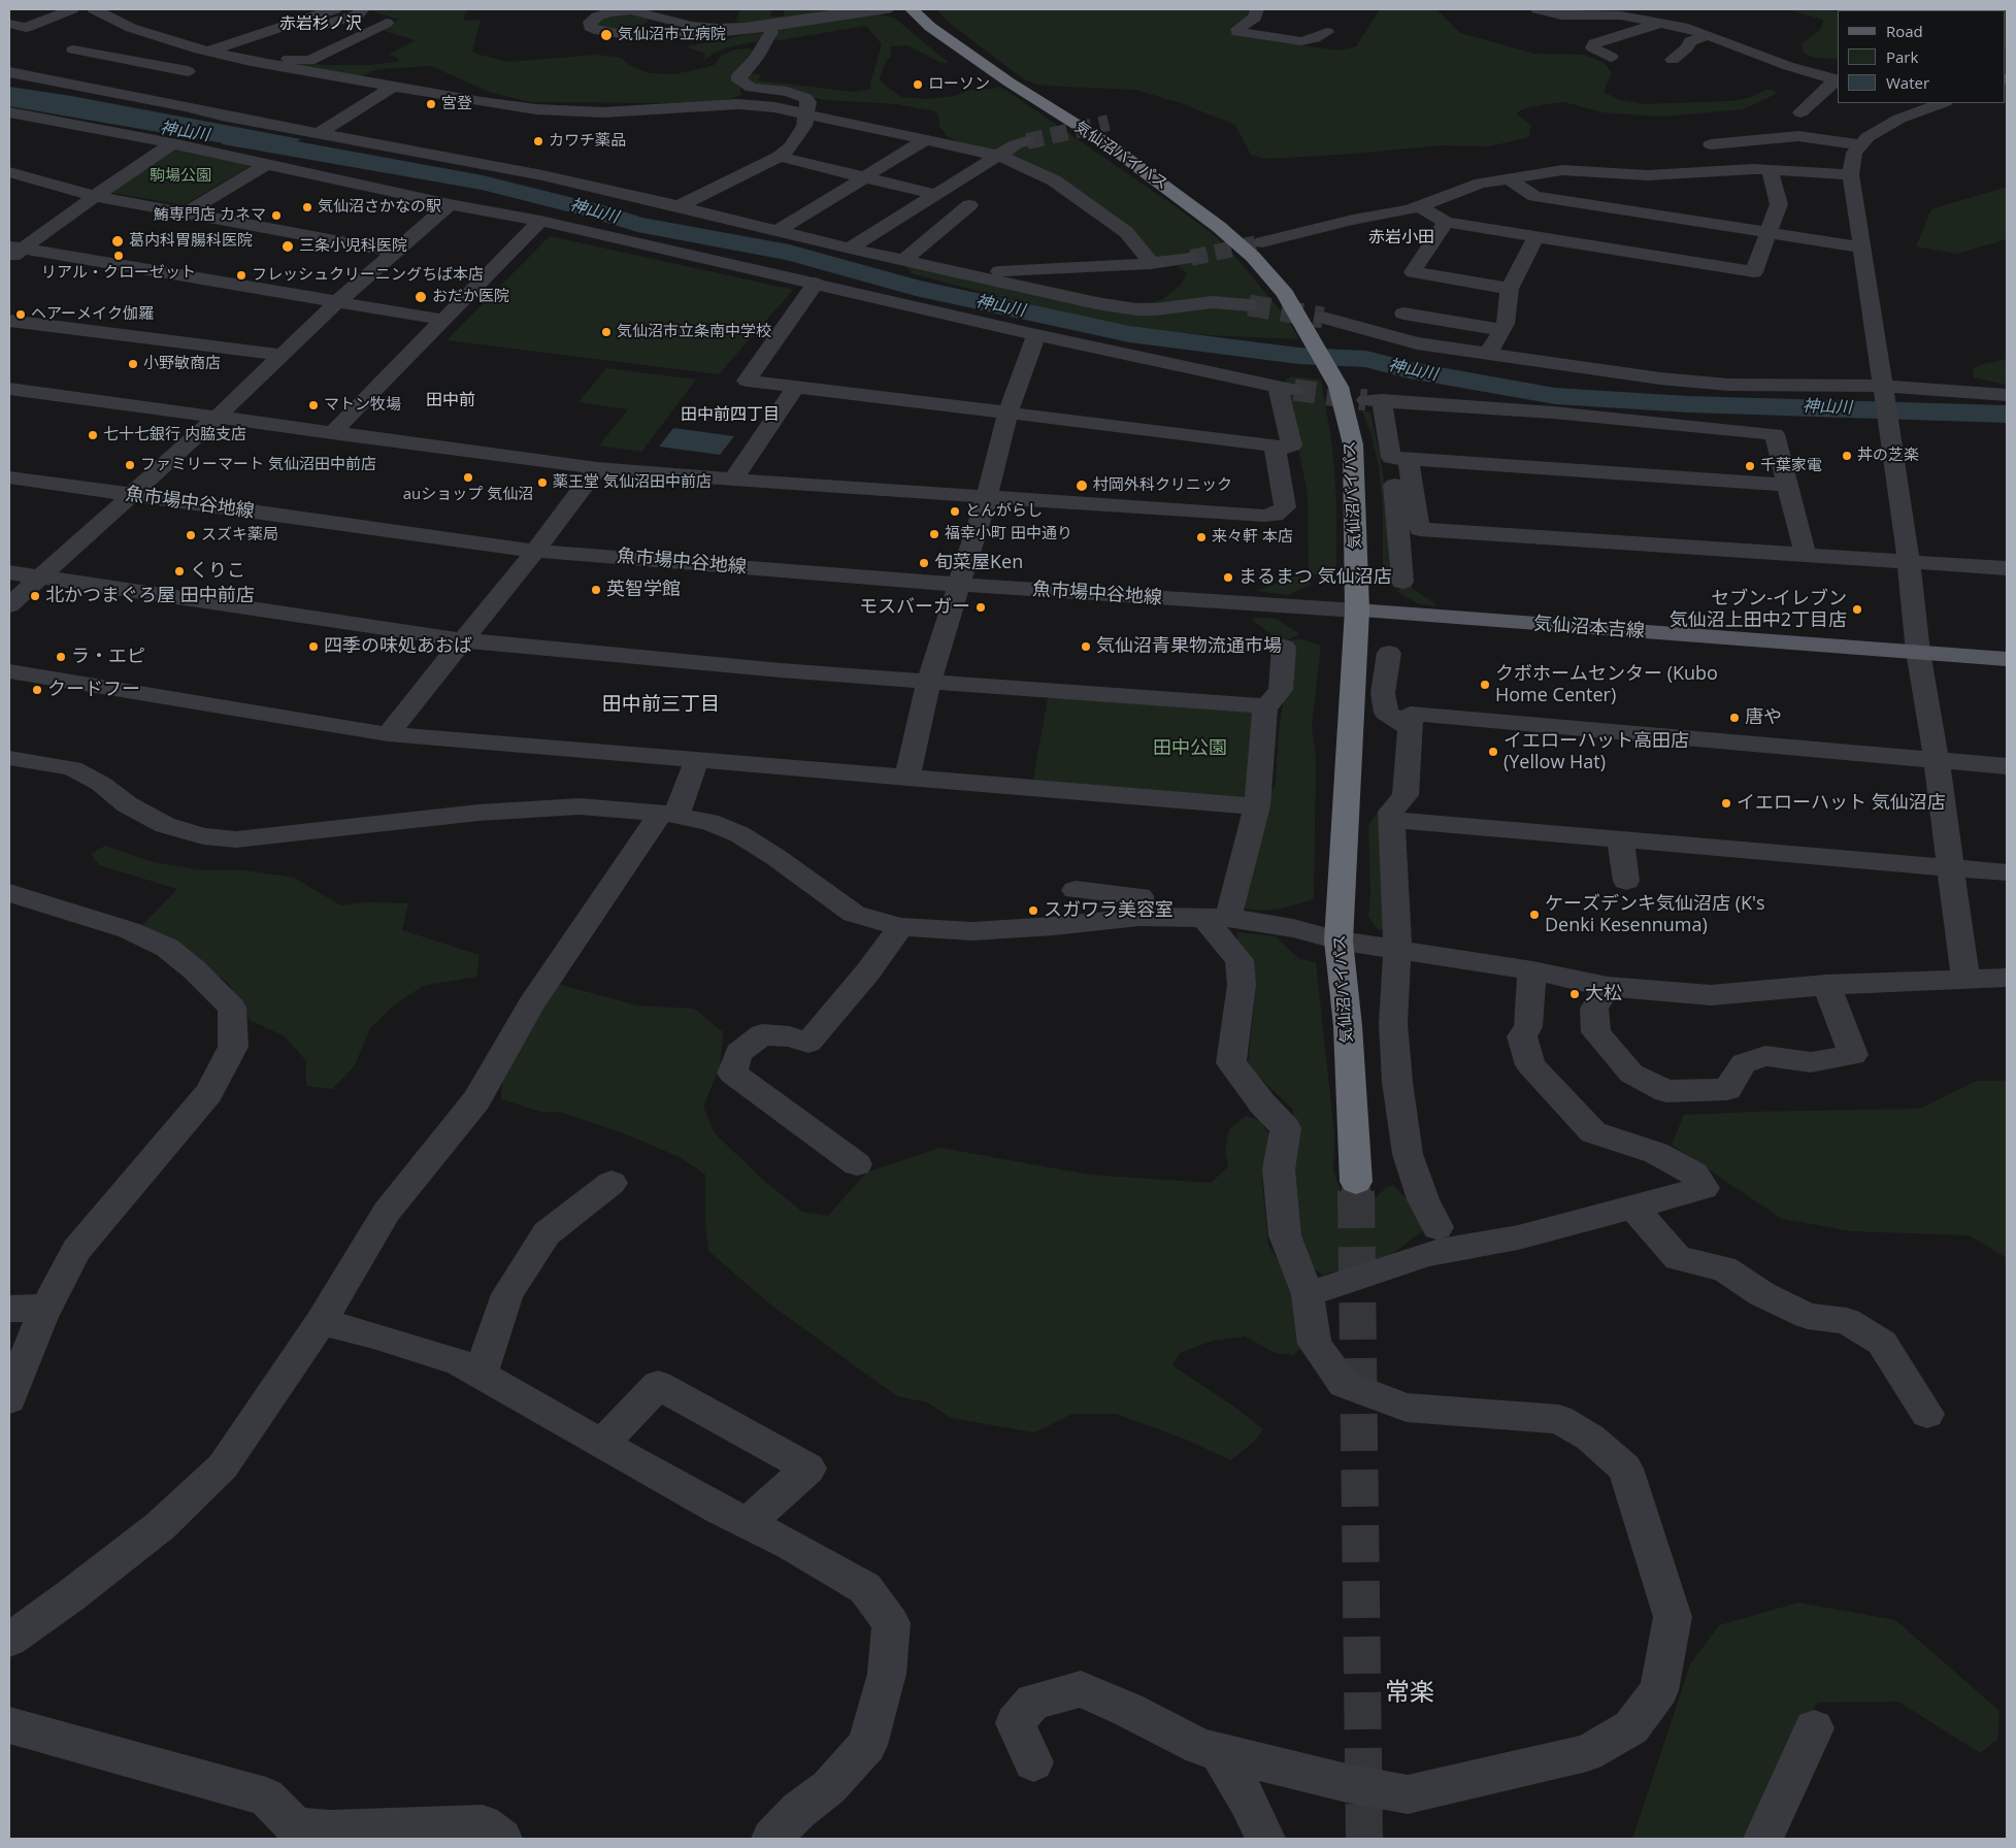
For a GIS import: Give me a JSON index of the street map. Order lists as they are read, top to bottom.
{
  "streets": {
    "highway": ["気仙沼バイパス"],
    "main road": ["気仙沼本吉線"],
    "street": ["魚市場中谷地線"]
  },
  "crossings": [
    ["気仙沼バイパス", "魚市場中谷地線"],
    ["気仙沼バイパス", "気仙沼本吉線"],
    ["魚市場中谷地線", "気仙沼本吉線"]
  ],
  "districts": [
    "赤岩杉ノ沢",
    "赤岩小田",
    "田中前",
    "田中前四丁目",
    "田中前三丁目",
    "常楽"
  ],
  "water": ["神山川"],
  "parks": ["駒場公園", "田中公園"],
  "places": [
    "気仙沼市立病院",
    "ローソン",
    "宮登",
    "カワチ薬品",
    "気仙沼さかなの駅",
    "鮪専門店 カネマ",
    "葛内科胃腸科医院",
    "三条小児科医院",
    "リアル・クローゼット",
    "フレッシュクリーニングちば本店",
    "おだか医院",
    "ヘアーメイク伽羅",
    "気仙沼市立条南中学校",
    "小野敏商店",
    "マトン牧場",
    "七十七銀行 内脇支店",
    "丼の芝楽",
    "ファミリーマート 気仙沼田中前店",
    "千葉家電",
    "auショップ 気仙沼",
    "薬王堂 気仙沼田中前店",
    "村岡外科クリニック",
    "とんがらし",
    "福幸小町 田中通り",
    "スズキ薬局",
    "来々軒 本店",
    "旬菜屋Ken",
    "くりこ",
    "まるまつ 気仙沼店",
    "英智学館",
    "北かつまぐろ屋 田中前店",
    "モスバーガー",
    "セブン-イレブン 気仙沼上田中2丁目店",
    "四季の味処あおば",
    "気仙沼青果物流通市場",
    "ラ・エピ",
    "クボホームセンター (Kubo Home Center)",
    "クードフー",
    "唐や",
    "イエローハット高田店 (Yellow Hat)",
    "イエローハット 気仙沼店",
    "スガワラ美容室",
    "ケーズデンキ気仙沼店 (K's Denki Kesennuma)",
    "大松"
  ],
  "legend": ["Road", "Park", "Water"]
}
